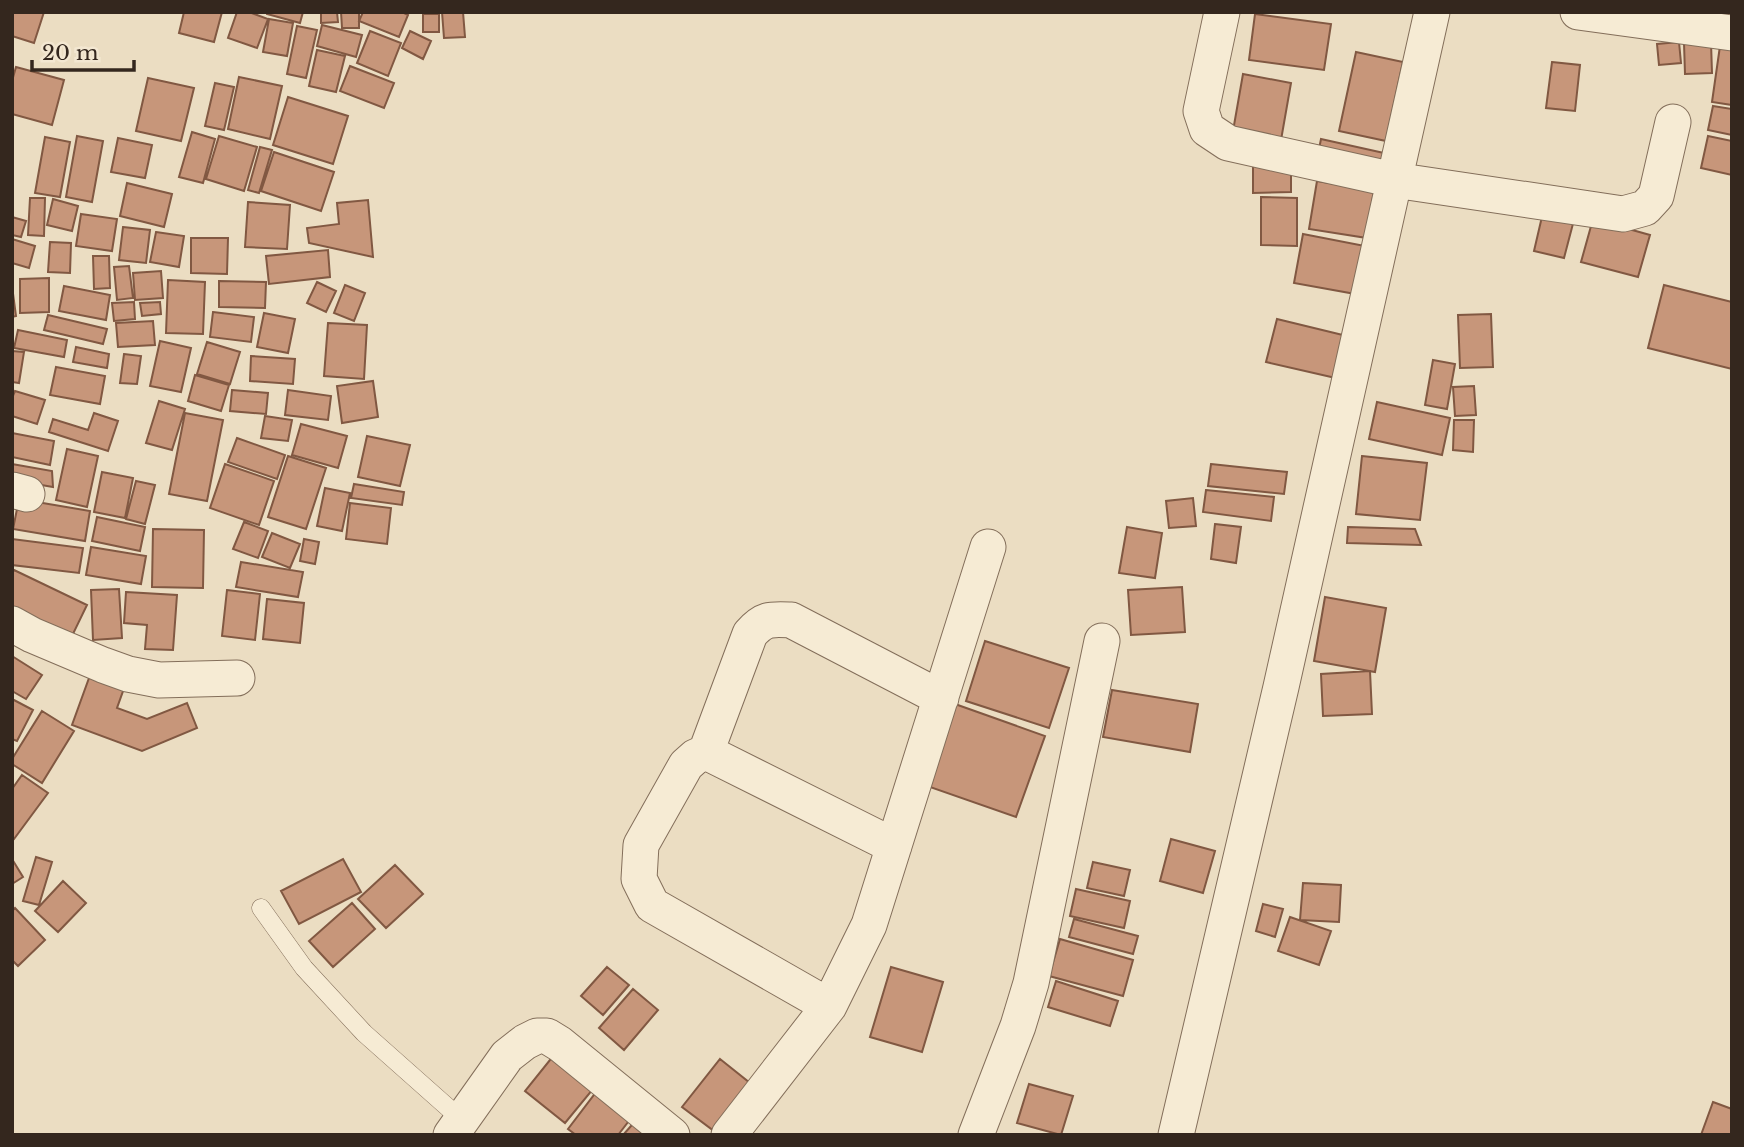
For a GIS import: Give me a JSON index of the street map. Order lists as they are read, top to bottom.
{
  "scale_bar": "20 m"
}
